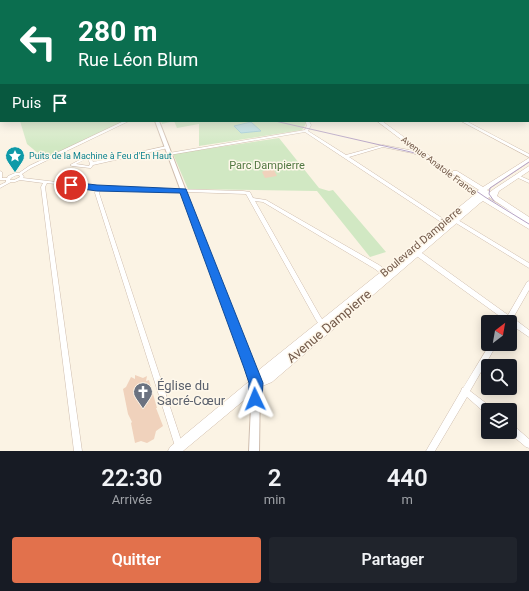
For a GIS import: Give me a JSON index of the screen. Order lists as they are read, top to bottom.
{
  "streets": {
    "main road": ["Avenue Anatole France", "Avenue Dampierre"]
  },
  "crossings": [
    ["Avenue Anatole France", "Avenue Dampierre"]
  ],
  "parks": ["Parc Dampierre"],
  "places": {
    "place": ["Puits de la Machine à Feu d'En Haut"],
    "church": ["Église du Sacré-Cœur"]
  },
  "north": "top right",
  "page": {
    "turn": ["280 m", "Rue Léon Blum"],
    "then": "Puis",
    "eta": [
      "22:30",
      "Arrivée",
      "2",
      "min",
      "440",
      "m"
    ],
    "buttons": ["Quitter", "Partager"]
  }
}
